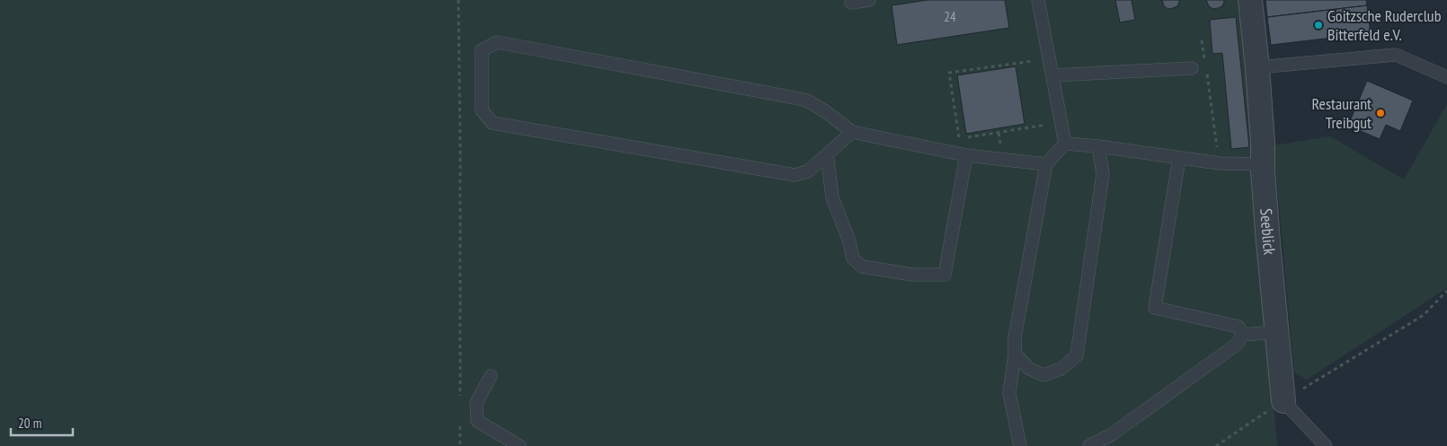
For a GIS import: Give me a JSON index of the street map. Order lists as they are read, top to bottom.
{
  "streets": {
    "street": ["Seeblick"]
  },
  "places": ["Goitzsche Ruderclub Bitterfeld e.V.", "Restaurant Treibgut"],
  "house_numbers": ["24"],
  "scale_bar": "20 m"
}
